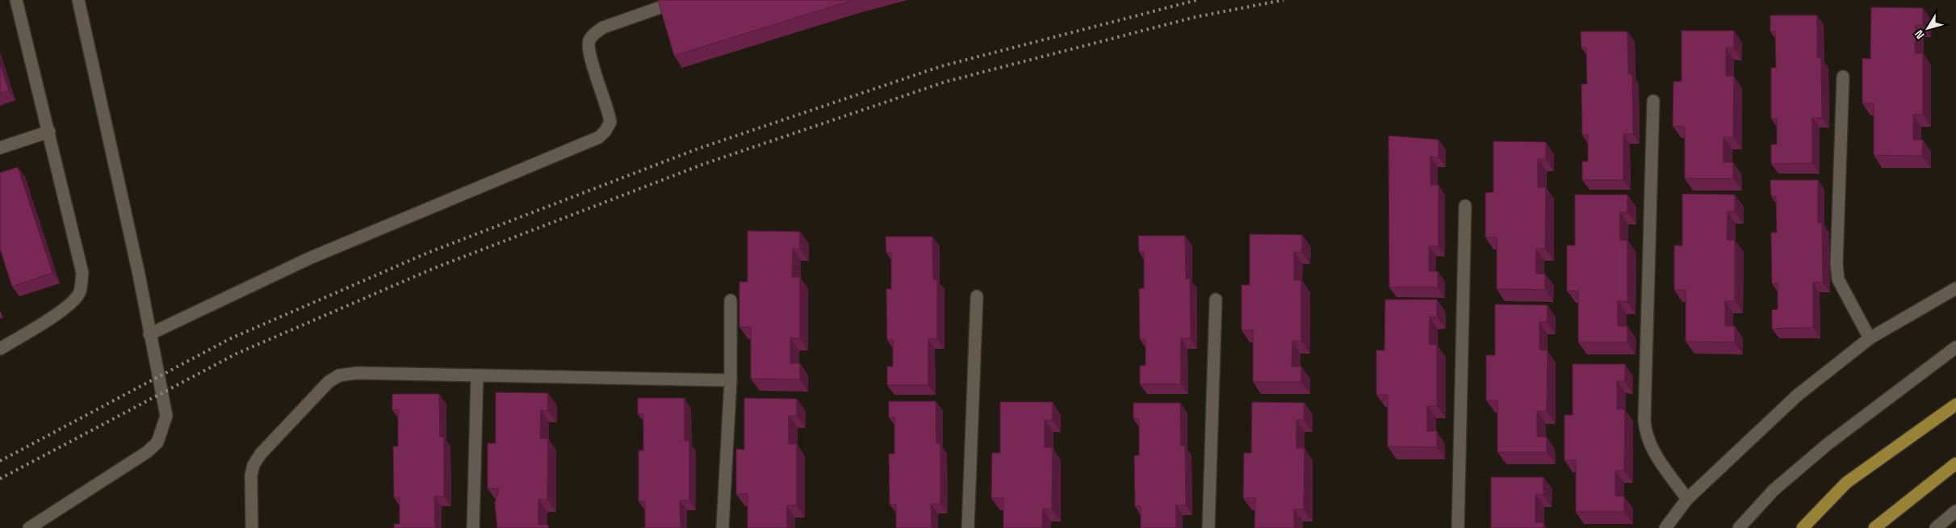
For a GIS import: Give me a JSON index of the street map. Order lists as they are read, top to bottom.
{
  "north": "bottom left"
}
